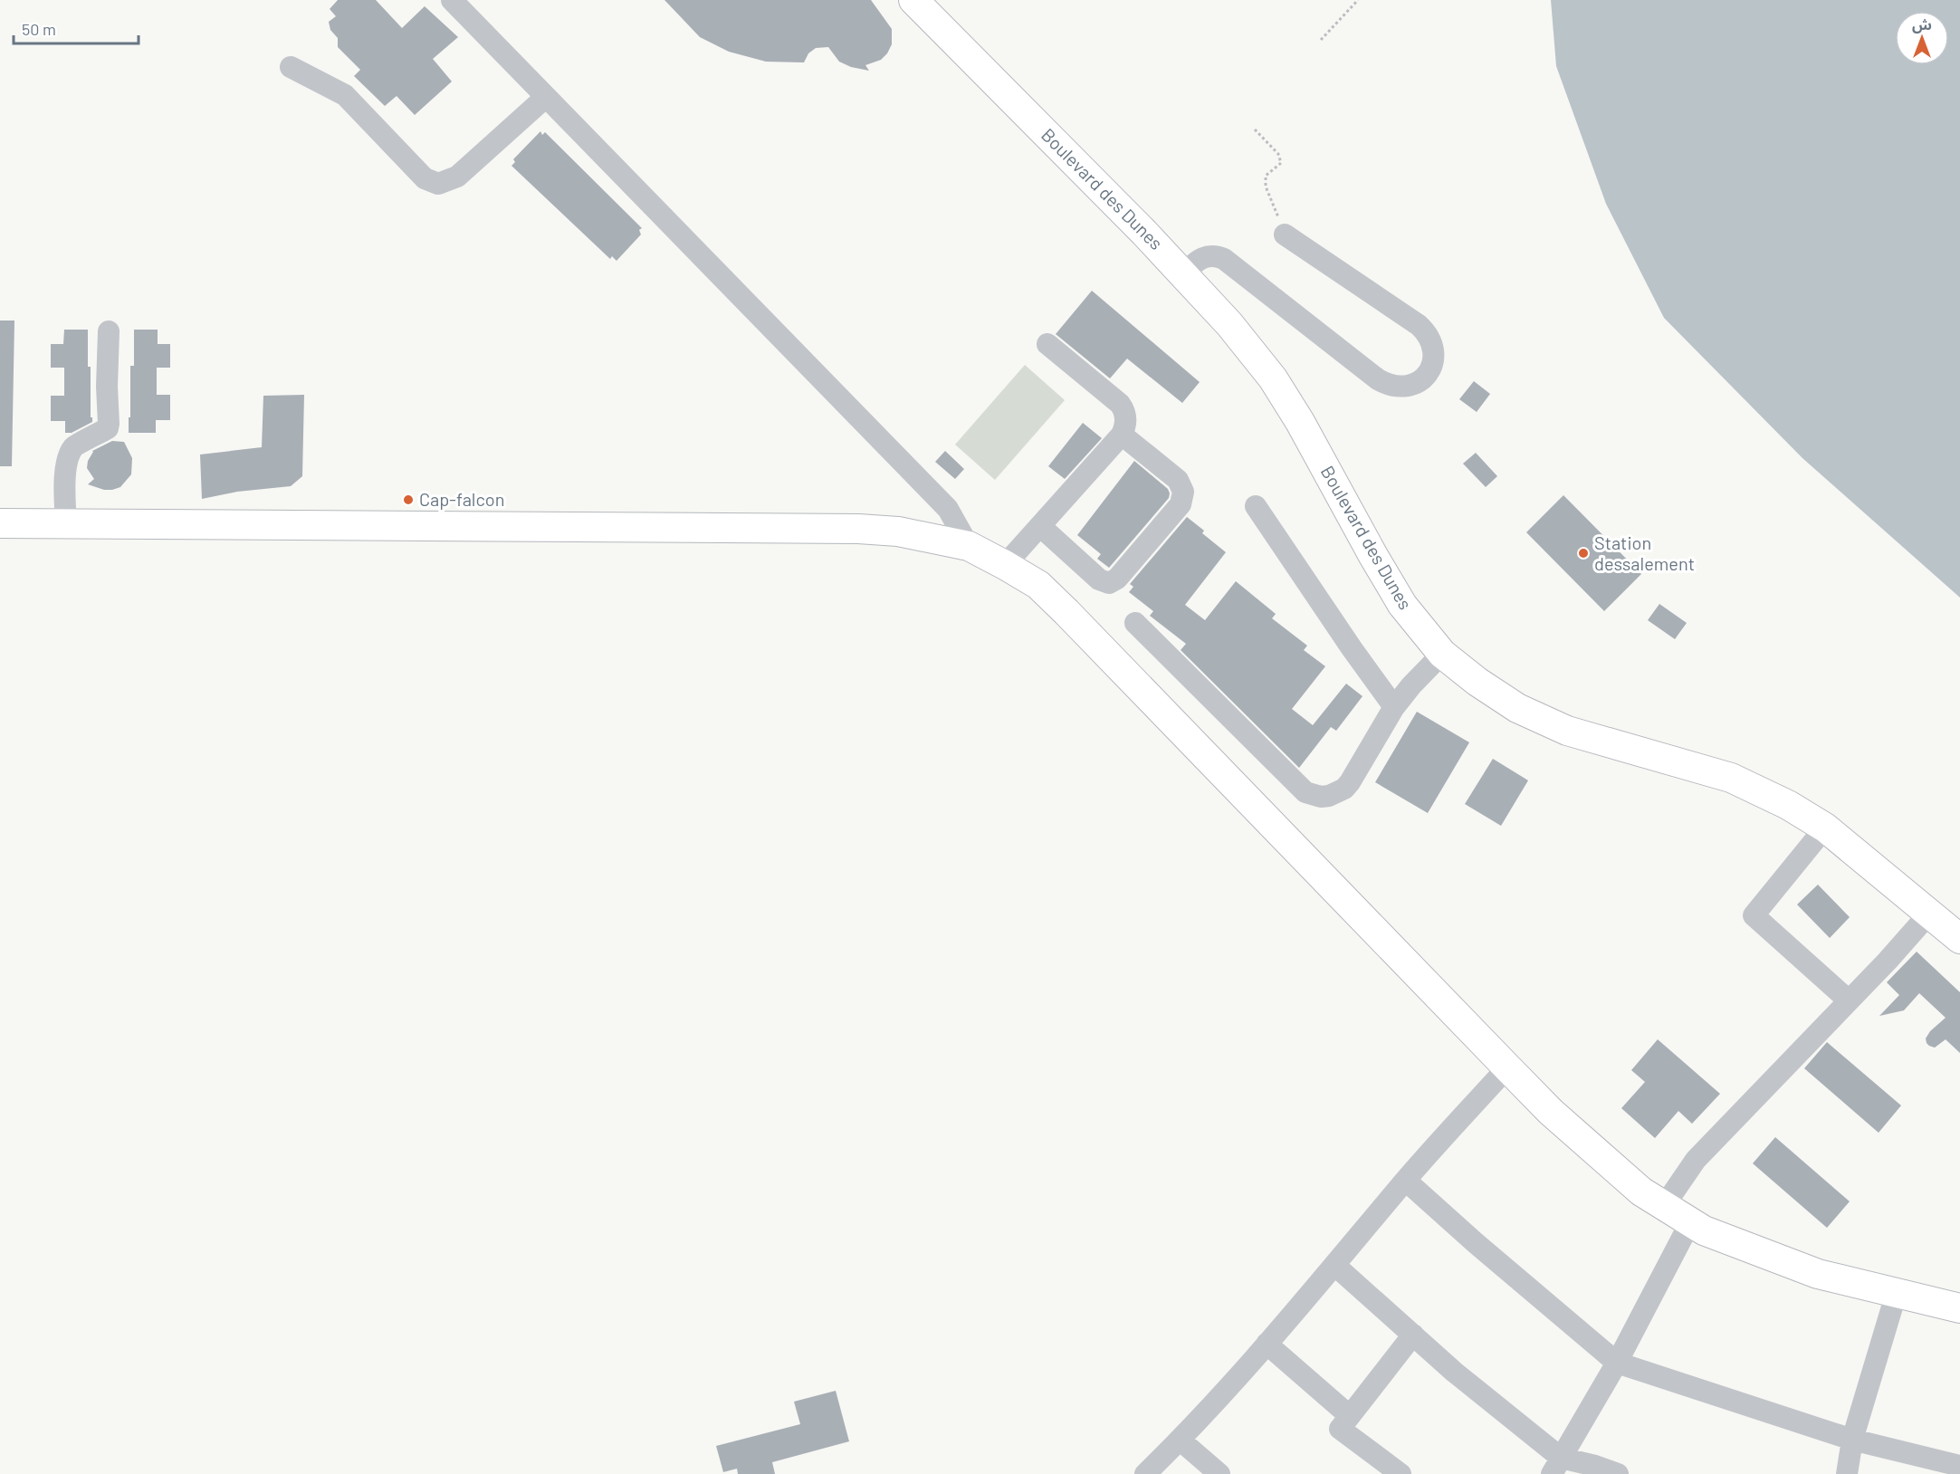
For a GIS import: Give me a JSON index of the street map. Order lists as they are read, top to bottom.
{
  "streets": {
    "main road": ["Boulevard des Dunes"]
  },
  "places": ["Cap-falcon", "Station dessalement"],
  "scale_bar": "50 m",
  "north": "top"
}
